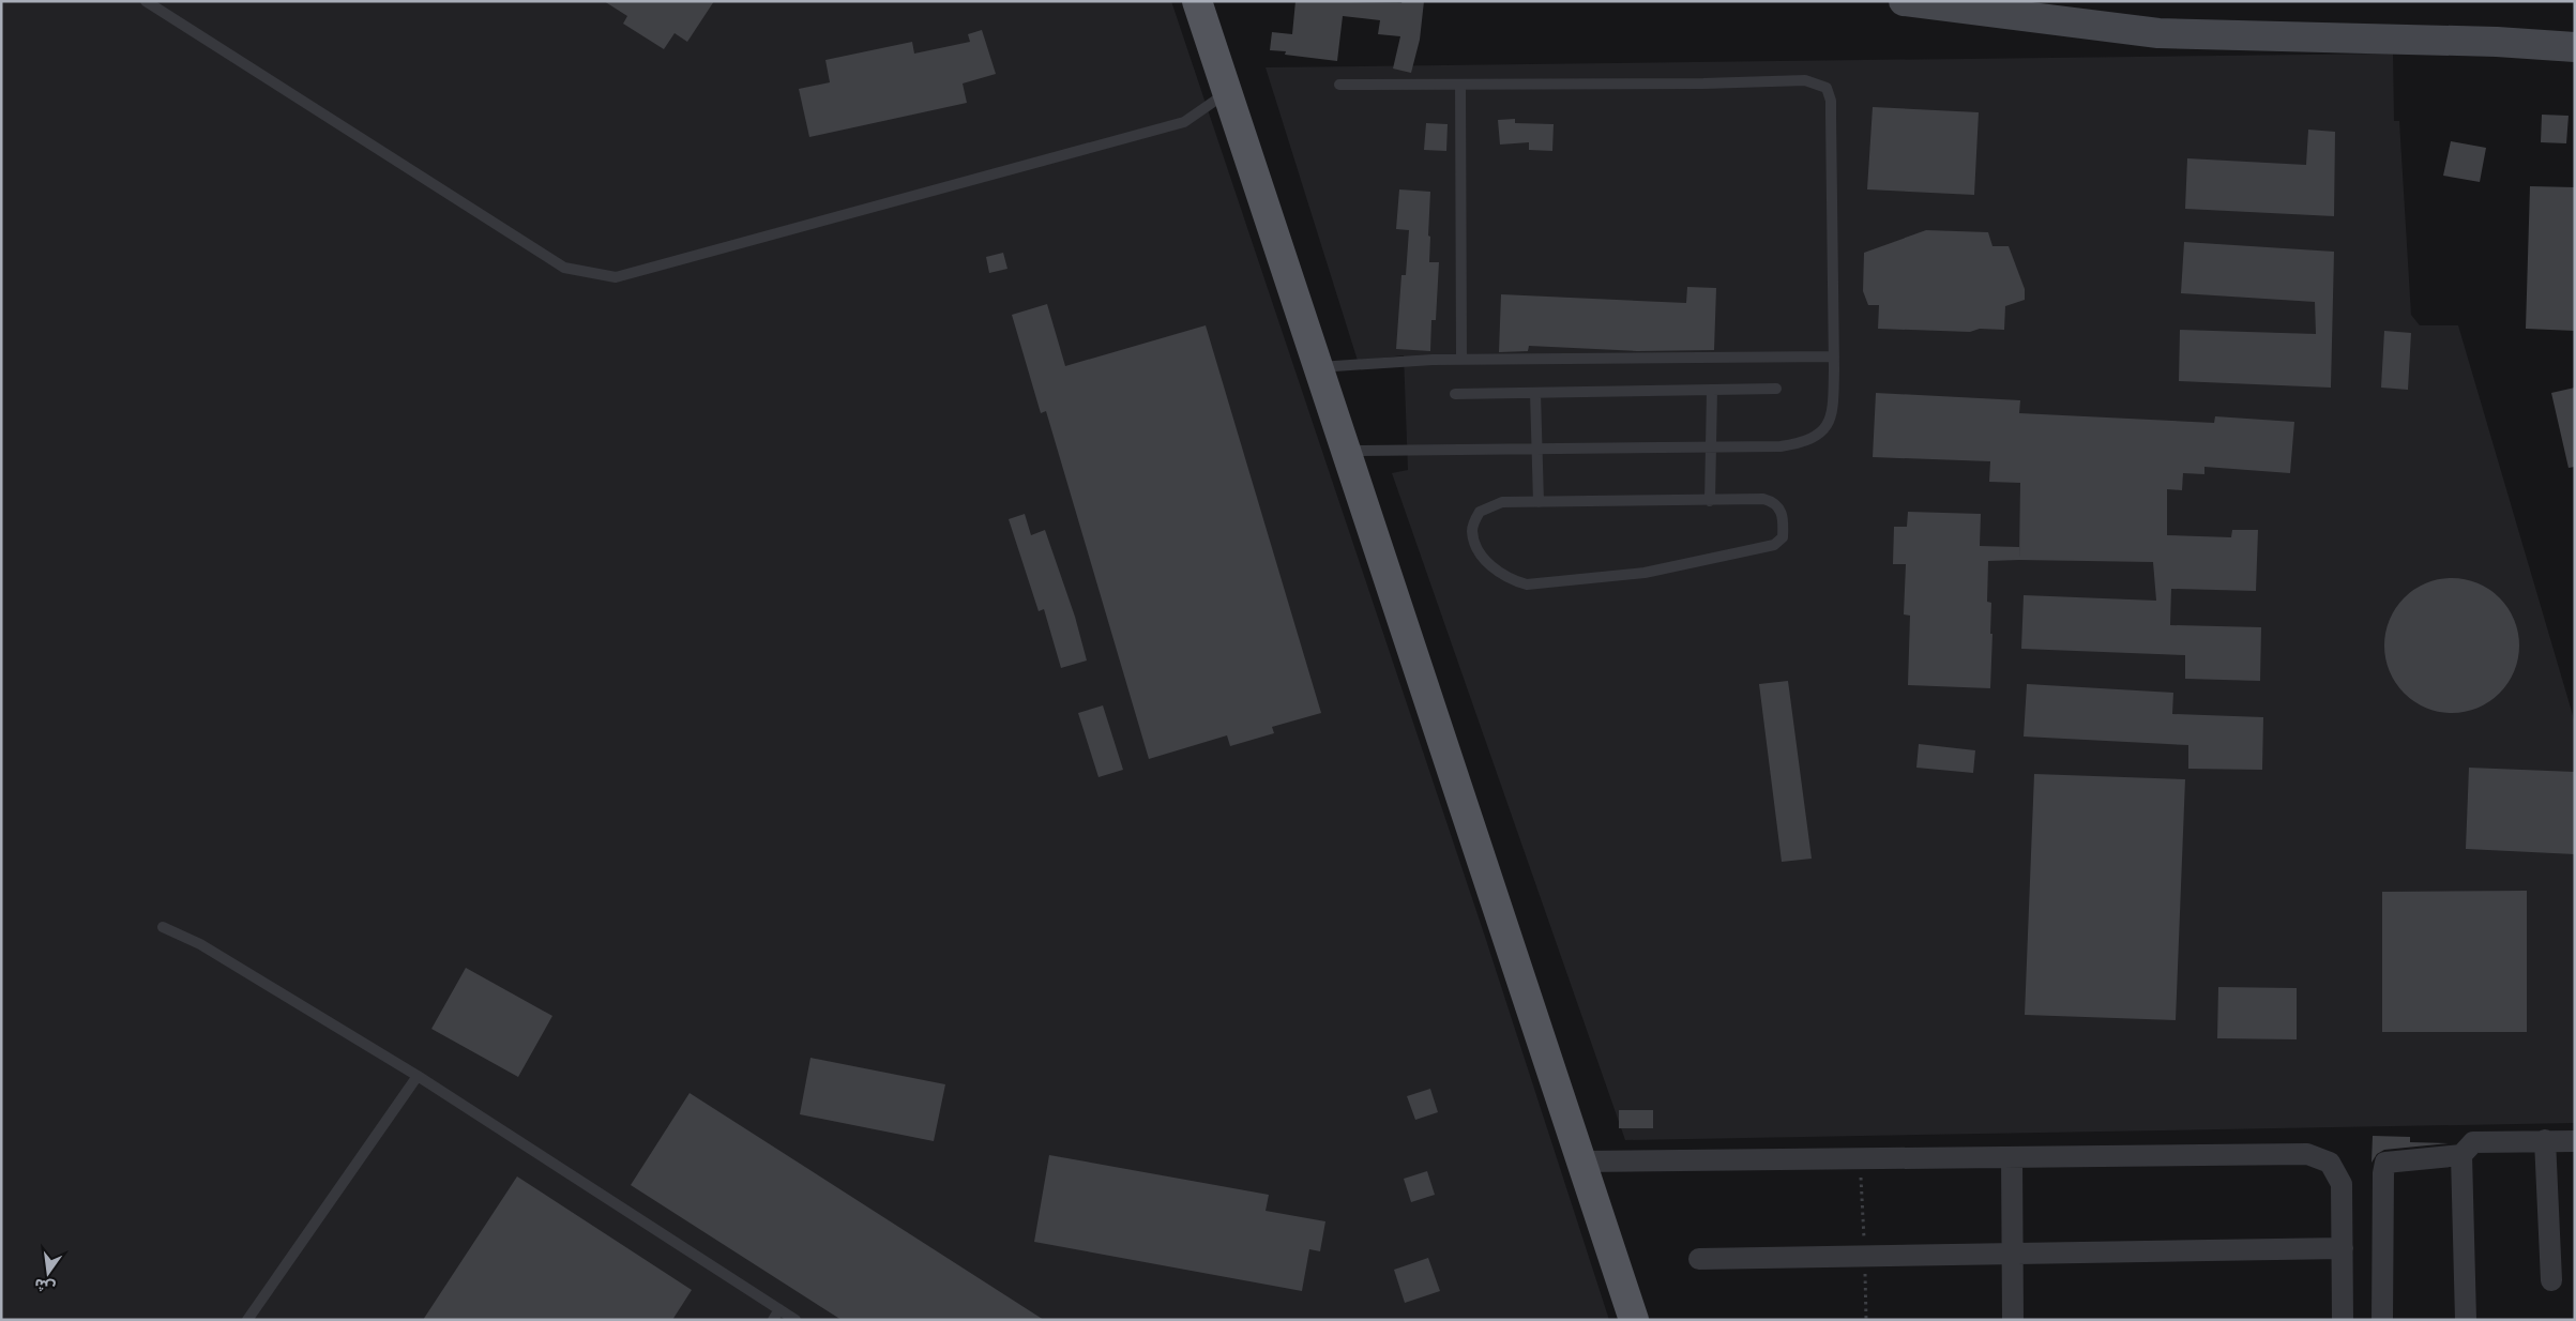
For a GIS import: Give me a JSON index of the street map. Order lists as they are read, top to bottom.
{
  "north": "bottom"
}
